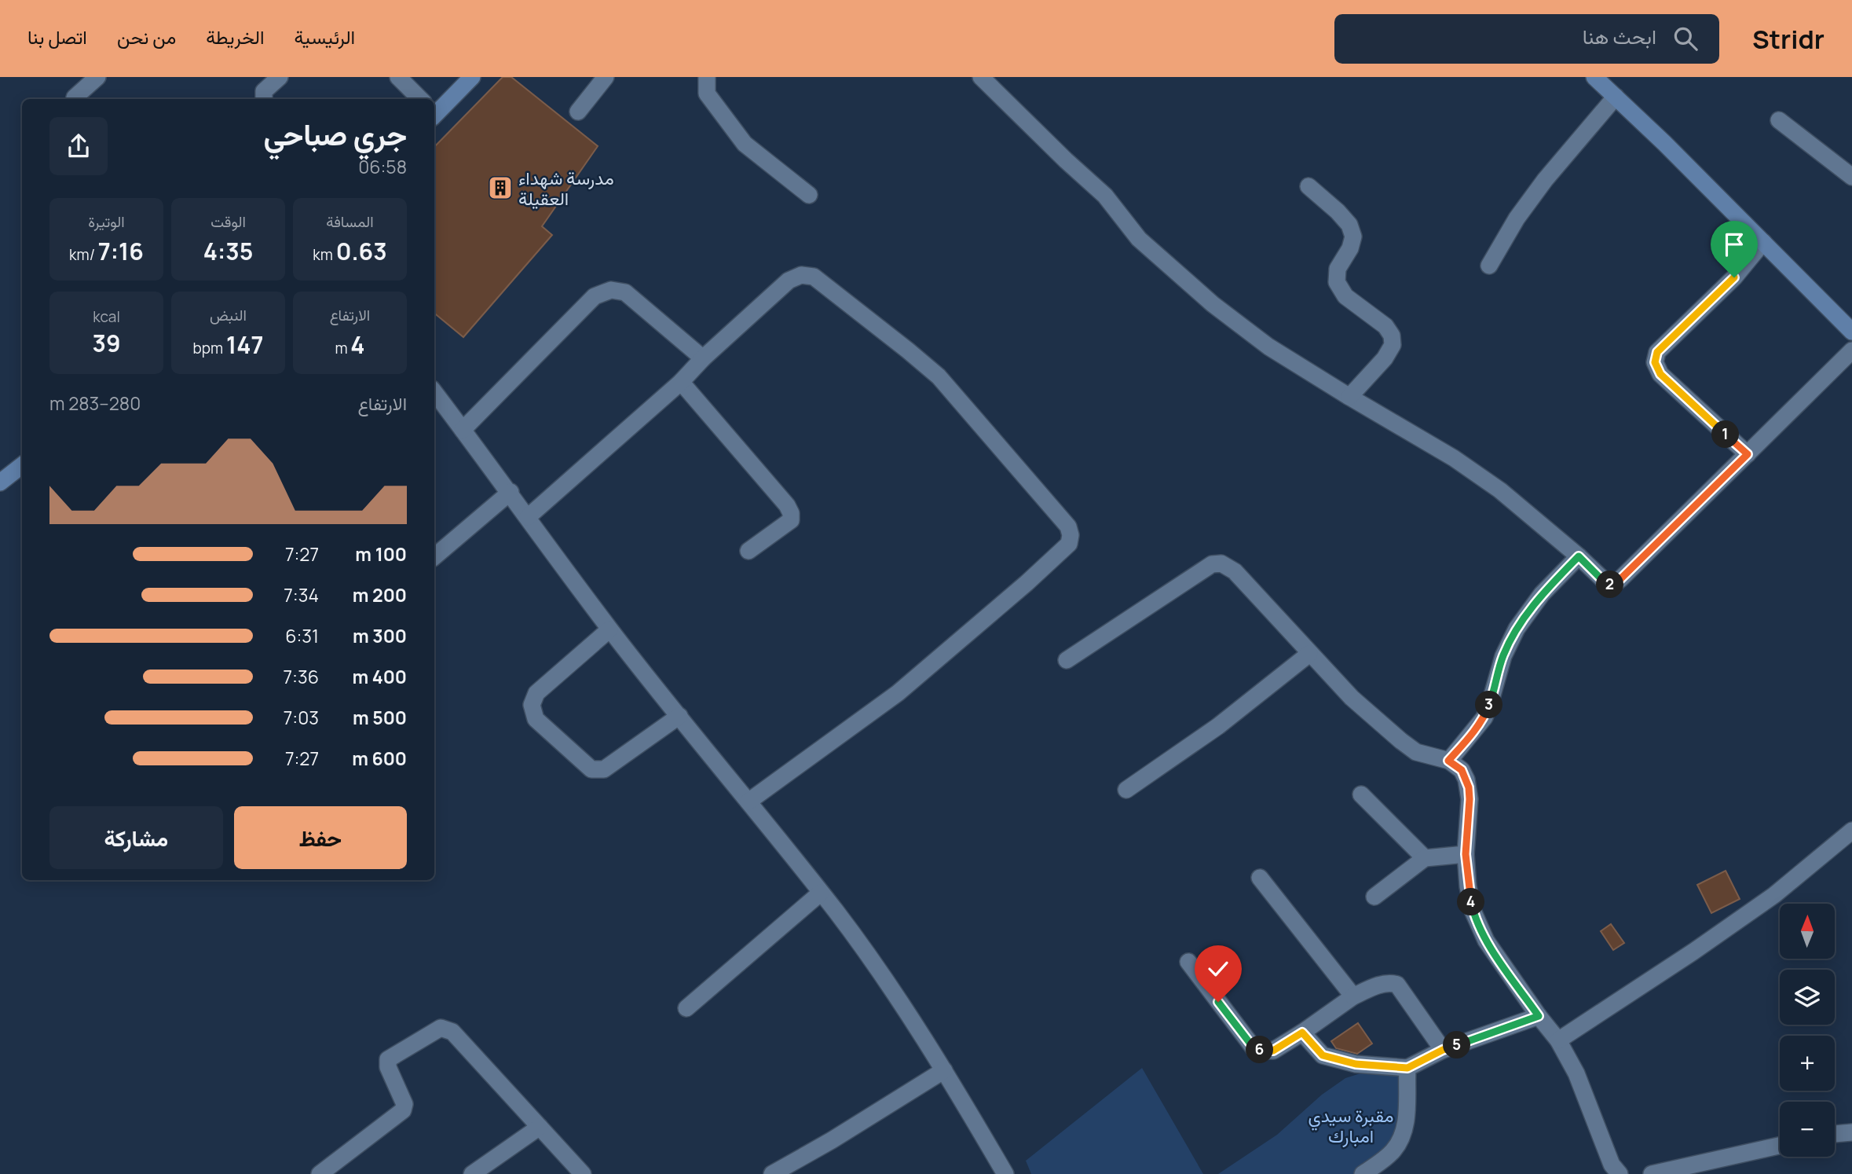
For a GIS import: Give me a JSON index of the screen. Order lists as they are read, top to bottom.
{
  "parks": ["مقبرة سيدي امبارك"],
  "places": {
    "building": ["مدرسة شهداء العقيلة"]
  },
  "north": "top",
  "page": {
    "header": "Stridr",
    "search": "ابحث هنا",
    "nav": [
      "الرئيسية",
      "الخريطة",
      "من نحن",
      "اتصل بنا"
    ],
    "heading": ["جري صباحي", "06:58"],
    "stats": [
      ["المسافة", "0.63 km"],
      ["الوقت", "4:35"],
      ["الوتيرة", "7:16 /km"],
      ["الارتفاع", "4 m"],
      ["النبض", "147 bpm"],
      ["kcal", "39"]
    ],
    "chart": ["الارتفاع", "280–283 m"],
    "pins": [
      "1",
      "2",
      "3",
      "4",
      "5",
      "6"
    ],
    "list": [
      {
        "name": "100 m",
        "note": "7:27"
      },
      {
        "name": "200 m",
        "note": "7:34"
      },
      {
        "name": "300 m",
        "note": "6:31"
      },
      {
        "name": "400 m",
        "note": "7:36"
      },
      {
        "name": "500 m",
        "note": "7:03"
      },
      {
        "name": "600 m",
        "note": "7:27"
      }
    ],
    "buttons": ["حفظ", "مشاركة"],
    "map_buttons": ["+", "−"]
  }
}
